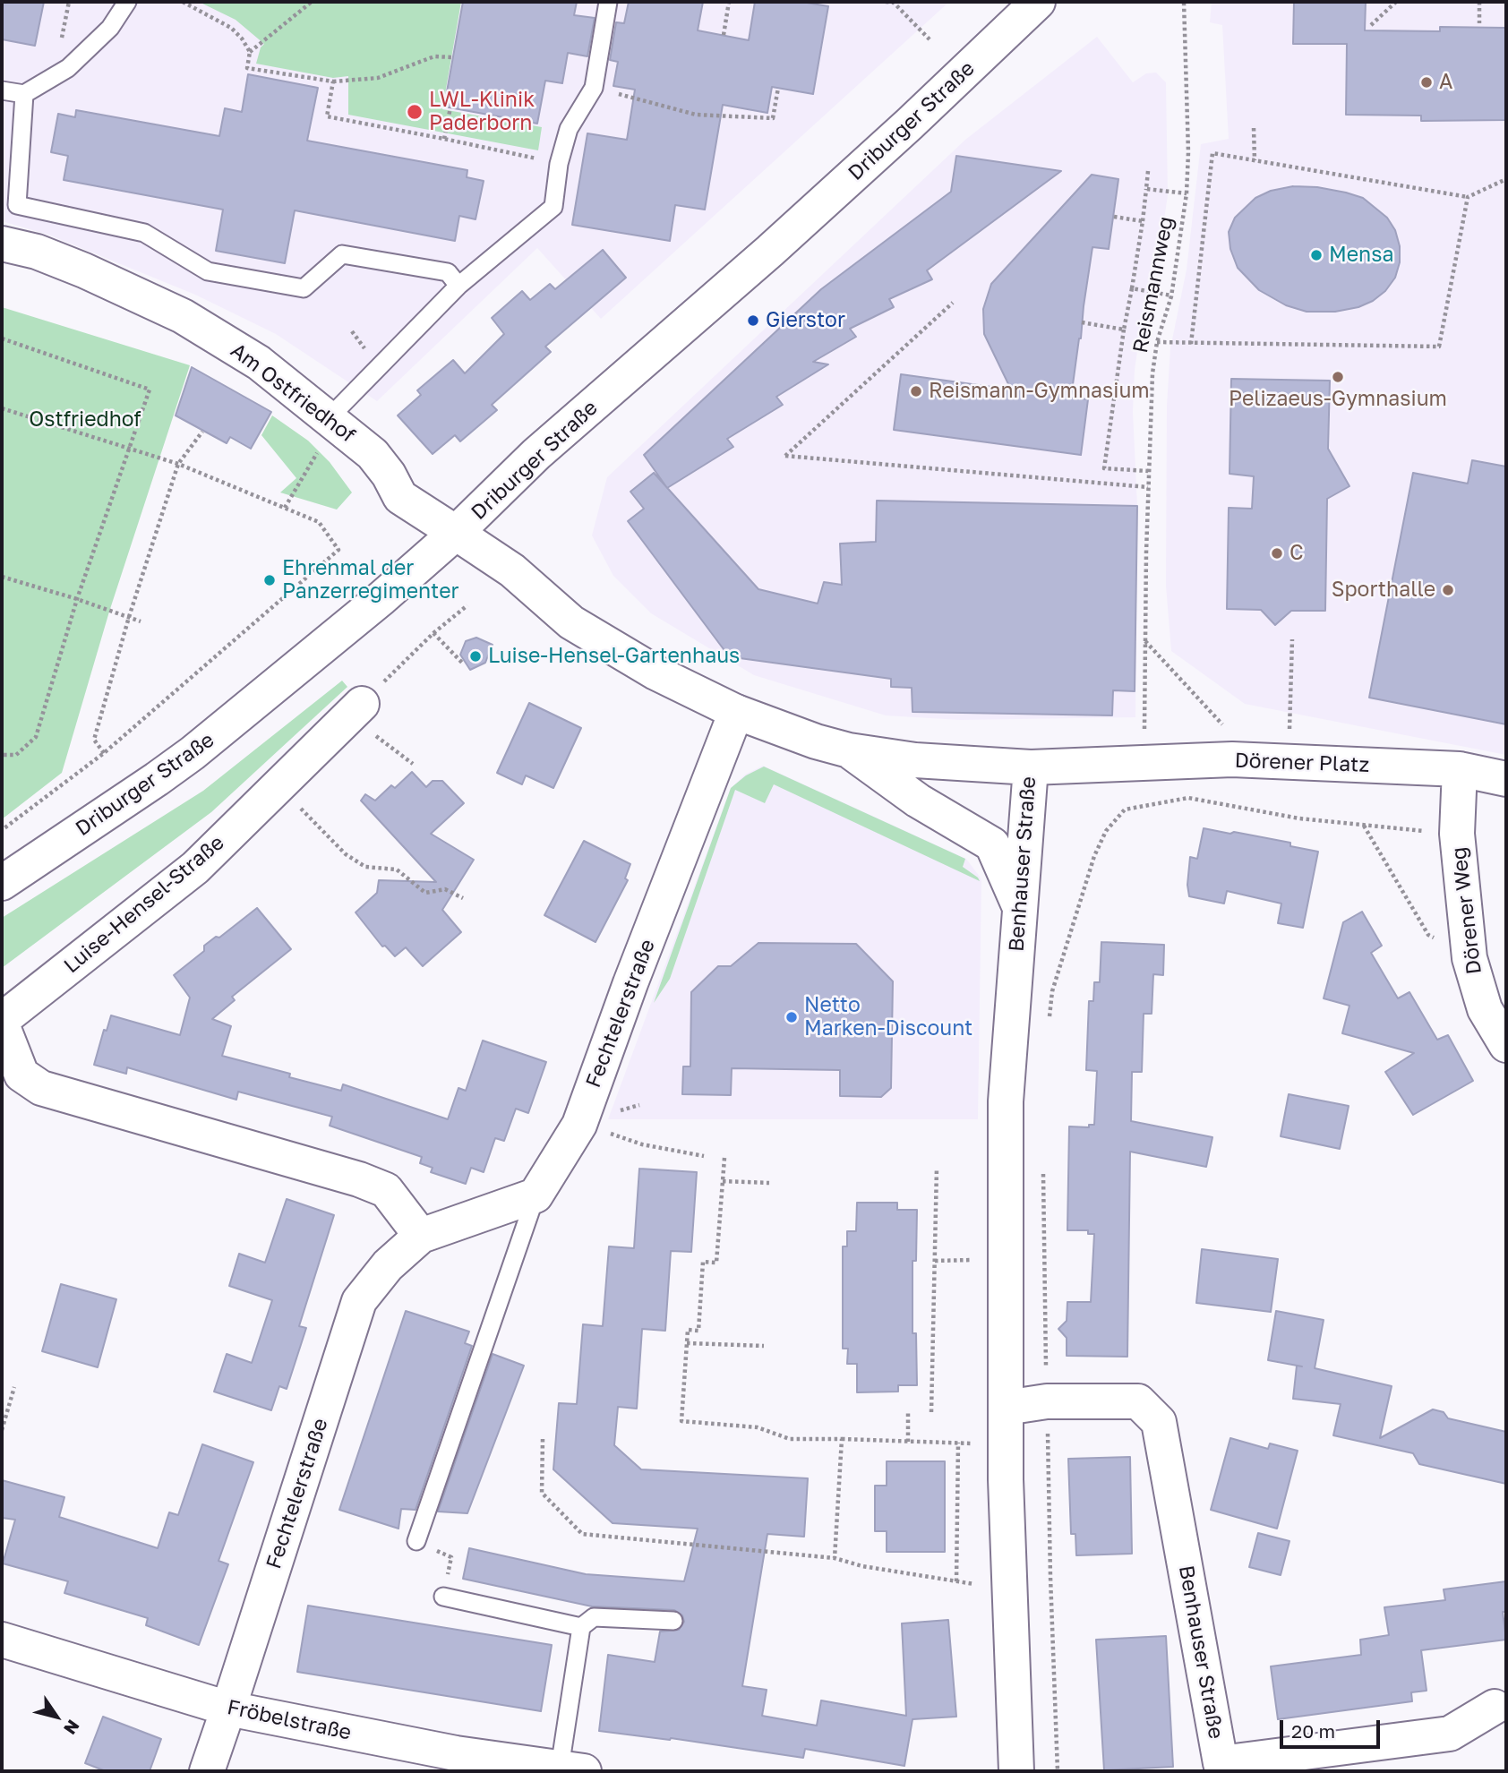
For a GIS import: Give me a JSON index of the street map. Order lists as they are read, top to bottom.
{
  "streets": {
    "street": [
      "Driburger Straße",
      "Am Ostfriedhof",
      "Dörener Platz",
      "Benhauser Straße",
      "Luise-Hensel-Straße",
      "Dörener Weg",
      "Fechtelerstraße",
      "Fröbelstraße"
    ],
    "path": ["Reismannweg"]
  },
  "crossings": [
    ["Driburger Straße", "Am Ostfriedhof"],
    ["Driburger Straße", "Benhauser Straße"],
    ["Reismannweg", "Dörener Platz"],
    ["Am Ostfriedhof", "Benhauser Straße"],
    ["Dörener Platz", "Benhauser Straße"],
    ["Dörener Platz", "Dörener Weg"],
    ["Benhauser Straße", "Fechtelerstraße"],
    ["Fechtelerstraße", "Fröbelstraße"]
  ],
  "parks": ["Ostfriedhof"],
  "places": [
    "A",
    "LWL-Klinik Paderborn",
    "Mensa",
    "Gierstor",
    "Pelizaeus-Gymnasium",
    "Reismann-Gymnasium",
    "C",
    "Ehrenmal der Panzerregimenter",
    "Sporthalle",
    "Luise-Hensel-Gartenhaus",
    "Netto Marken-Discount"
  ],
  "scale_bar": "20 m",
  "north": "bottom right"
}
